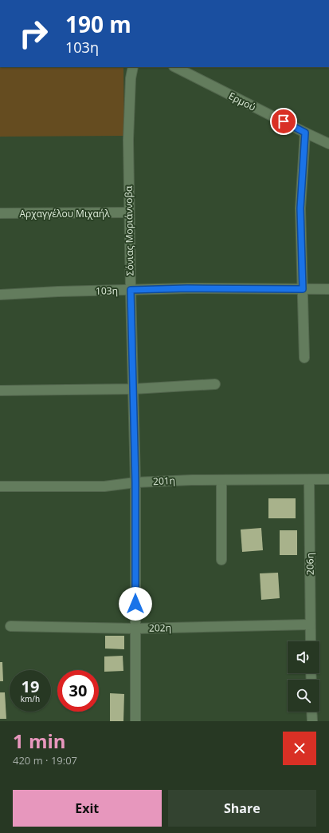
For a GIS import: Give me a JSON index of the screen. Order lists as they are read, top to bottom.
{
  "streets": {
    "street": [
      "Ερμού",
      "Αρχαγγέλου Μιχαήλ",
      "Σόνιας Μοριάννοβα",
      "103η",
      "201η",
      "206η",
      "202η"
    ]
  },
  "crossings": [
    ["Αρχαγγέλου Μιχαήλ", "Σόνιας Μοριάννοβα"],
    ["Σόνιας Μοριάννοβα", "103η"],
    ["Σόνιας Μοριάννοβα", "201η"],
    ["Σόνιας Μοριάννοβα", "202η"],
    ["201η", "206η"],
    ["206η", "202η"]
  ],
  "page": {
    "turn": ["190 m", "103η"],
    "speed": "19 km/h",
    "limit": "30",
    "heading": ["1 min", "420 m · 19:07"],
    "buttons": ["Exit", "Share"]
  }
}
